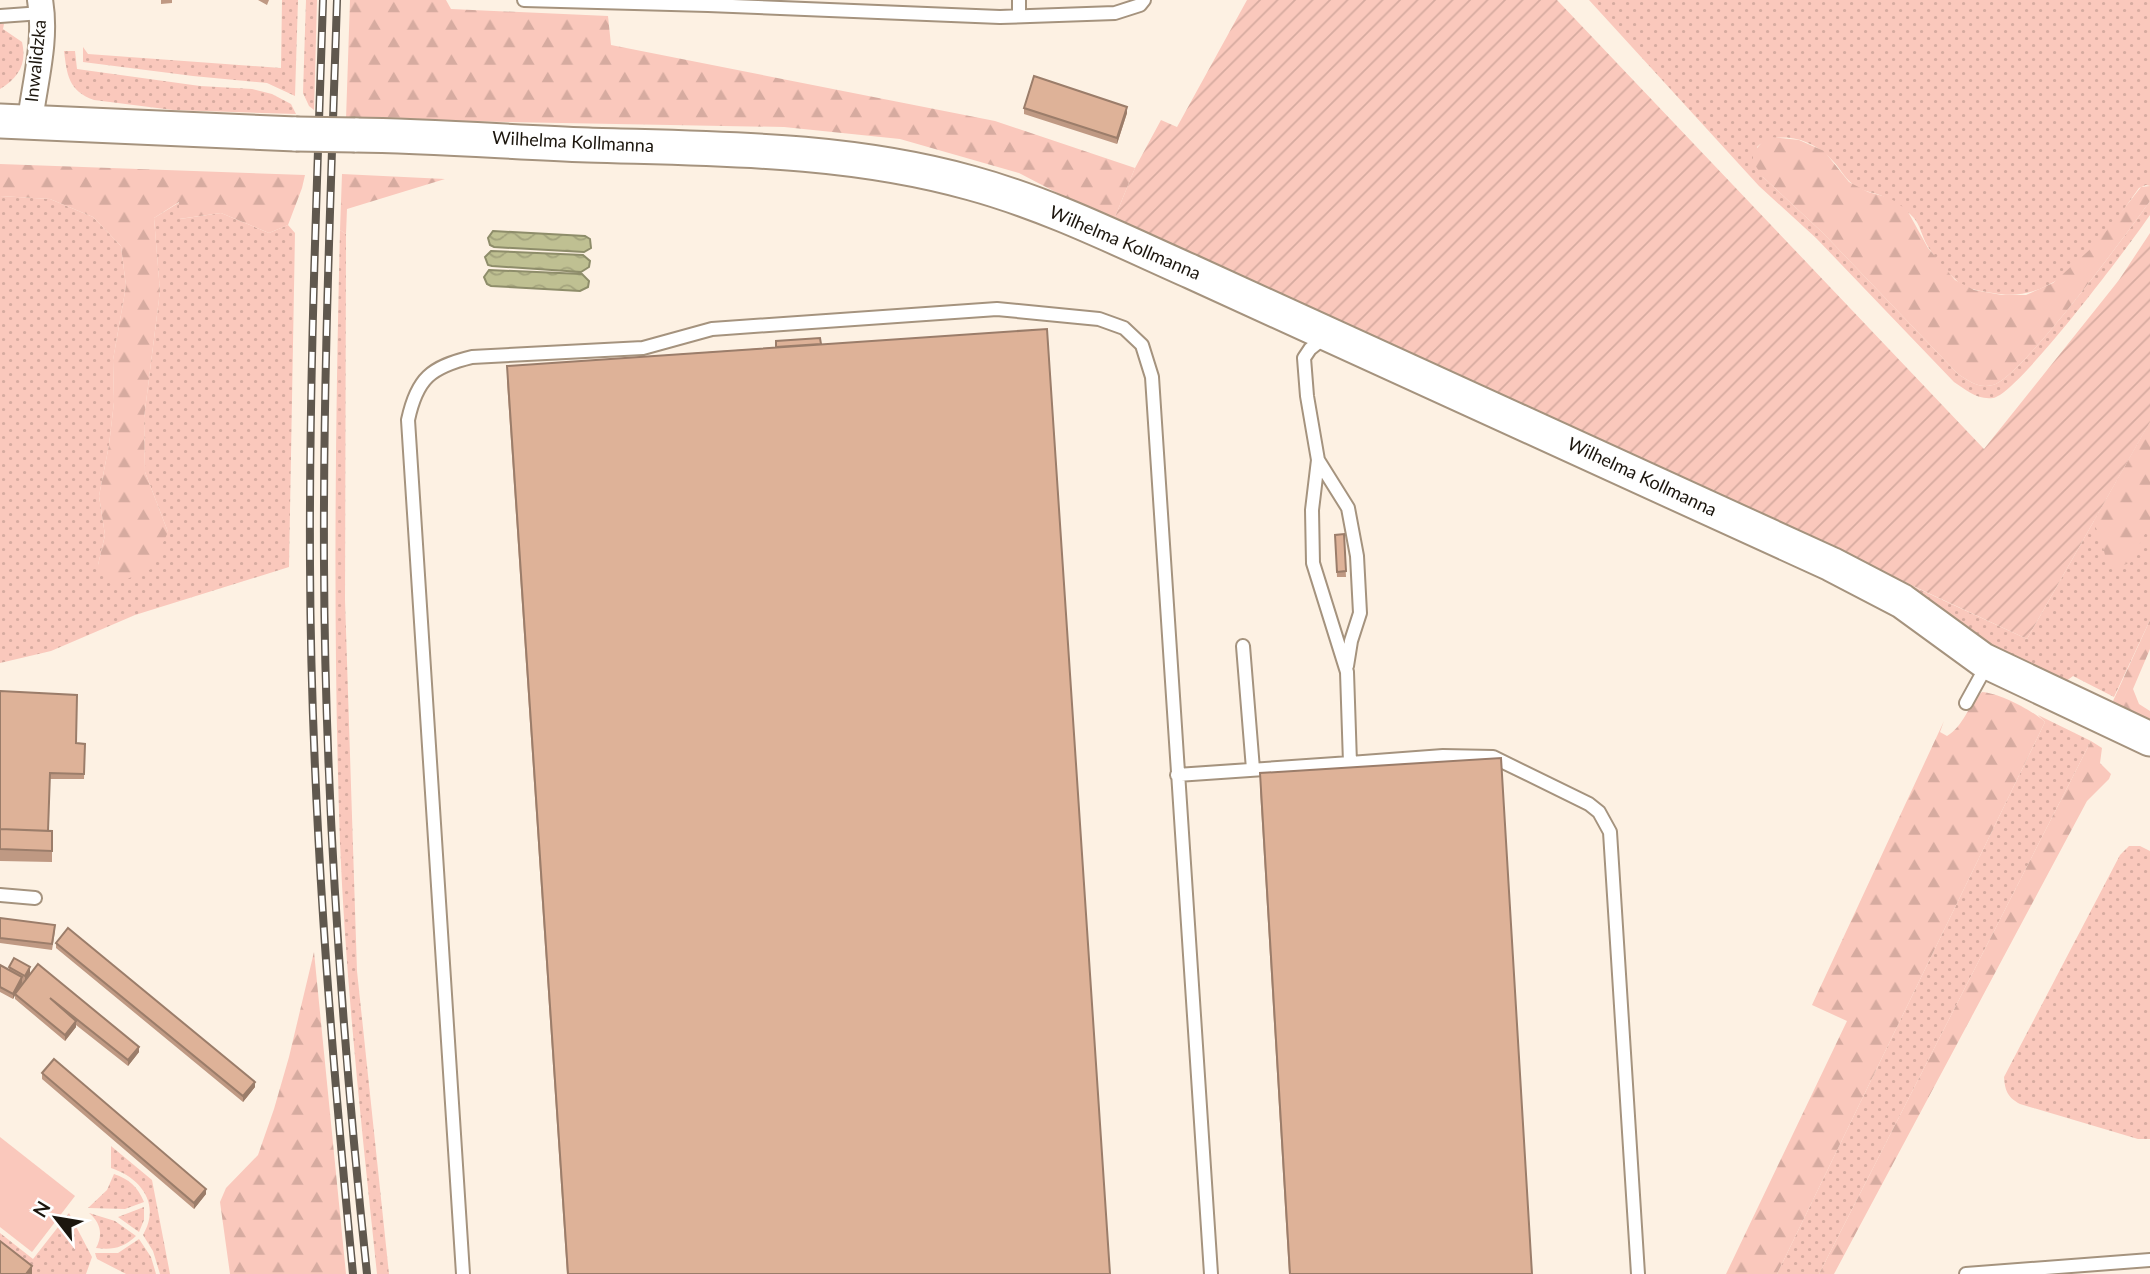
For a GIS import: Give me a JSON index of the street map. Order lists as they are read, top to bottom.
{
  "streets": {
    "street": ["Inwalidzka", "Wilhelma Kollmanna"]
  },
  "crossings": [
    ["Inwalidzka", "Wilhelma Kollmanna"]
  ],
  "north": "top left"
}
